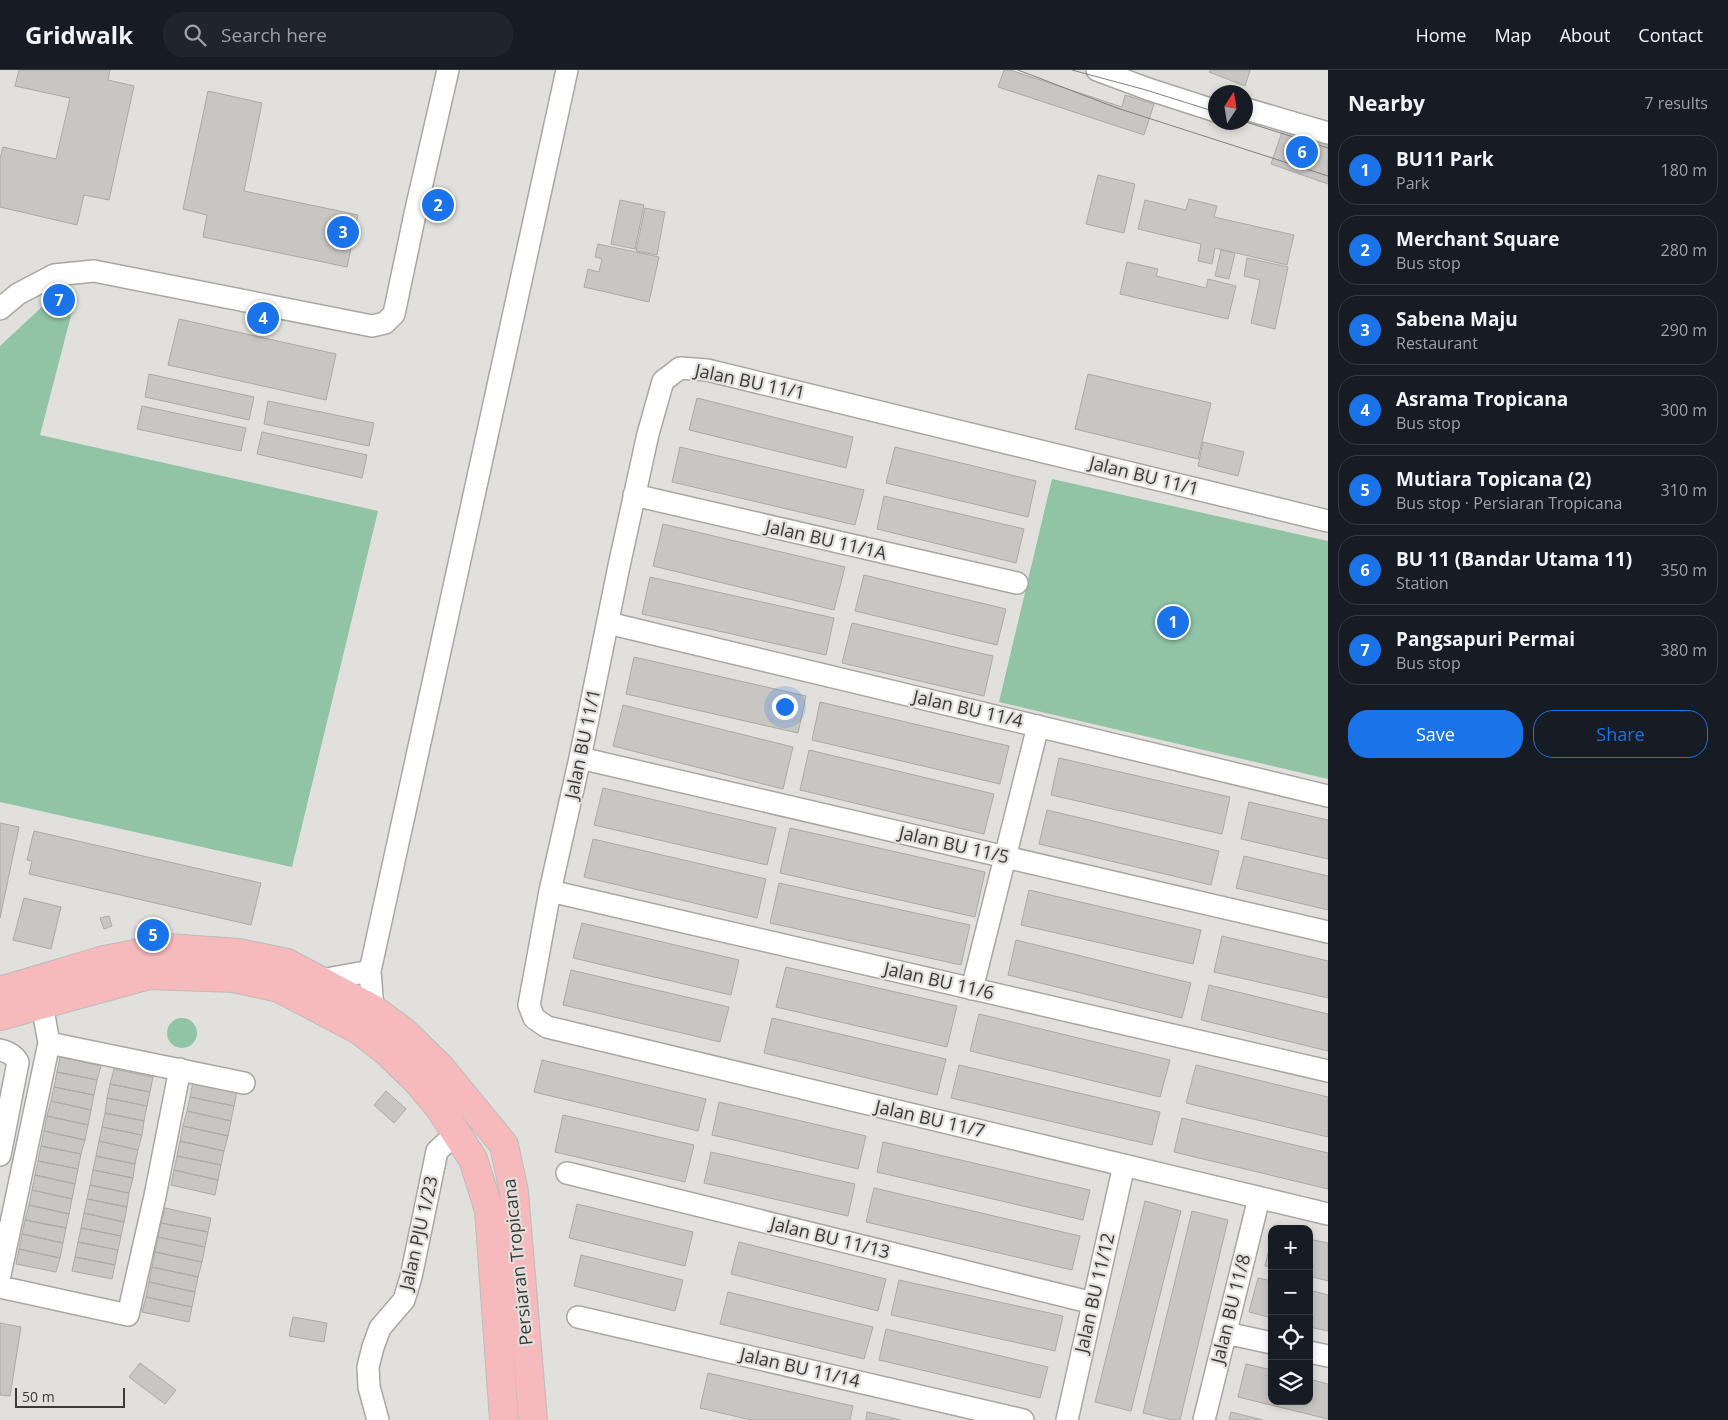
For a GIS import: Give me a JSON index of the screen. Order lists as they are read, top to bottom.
{
  "streets": {
    "main road": ["Persiaran Tropicana"],
    "street": [
      "Jalan BU 11/1",
      "Jalan BU 11/1A",
      "Jalan BU 11/4",
      "Jalan BU 11/5",
      "Jalan BU 11/6",
      "Jalan BU 11/7",
      "Jalan PJU 1/23",
      "Jalan BU 11/13",
      "Jalan BU 11/12",
      "Jalan BU 11/8",
      "Jalan BU 11/14"
    ]
  },
  "crossings": [
    ["Jalan BU 11/1", "Jalan BU 11/1A"],
    ["Jalan BU 11/1", "Jalan BU 11/4"],
    ["Jalan BU 11/1", "Jalan BU 11/5"],
    ["Jalan BU 11/1", "Jalan BU 11/6"],
    ["Jalan BU 11/1", "Jalan BU 11/7"],
    ["Jalan BU 11/7", "Jalan BU 11/12"],
    ["Jalan BU 11/7", "Jalan BU 11/8"],
    ["Jalan PJU 1/23", "Persiaran Tropicana"],
    ["Jalan BU 11/13", "Jalan BU 11/12"]
  ],
  "scale_bar": "50 m",
  "north": "top",
  "page": {
    "header": "Gridwalk",
    "search": "Search here",
    "nav": [
      "Home",
      "Map",
      "About",
      "Contact"
    ],
    "heading": ["Nearby", "7 results"],
    "pins": [
      "6",
      "2",
      "3",
      "7",
      "4",
      "1",
      "5"
    ],
    "list": [
      {
        "mark": "1",
        "name": "BU11 Park",
        "note": "Park",
        "value": "180 m"
      },
      {
        "mark": "2",
        "name": "Merchant Square",
        "note": "Bus stop",
        "value": "280 m"
      },
      {
        "mark": "3",
        "name": "Sabena Maju",
        "note": "Restaurant",
        "value": "290 m"
      },
      {
        "mark": "4",
        "name": "Asrama Tropicana",
        "note": "Bus stop",
        "value": "300 m"
      },
      {
        "mark": "5",
        "name": "Mutiara Topicana (2)",
        "note": "Bus stop · Persiaran Tropicana",
        "value": "310 m"
      },
      {
        "mark": "6",
        "name": "BU 11 (Bandar Utama 11)",
        "note": "Station",
        "value": "350 m"
      },
      {
        "mark": "7",
        "name": "Pangsapuri Permai",
        "note": "Bus stop",
        "value": "380 m"
      }
    ],
    "buttons": ["Save", "Share"],
    "map_buttons": ["+", "−"],
    "scale": "50 m"
  }
}
